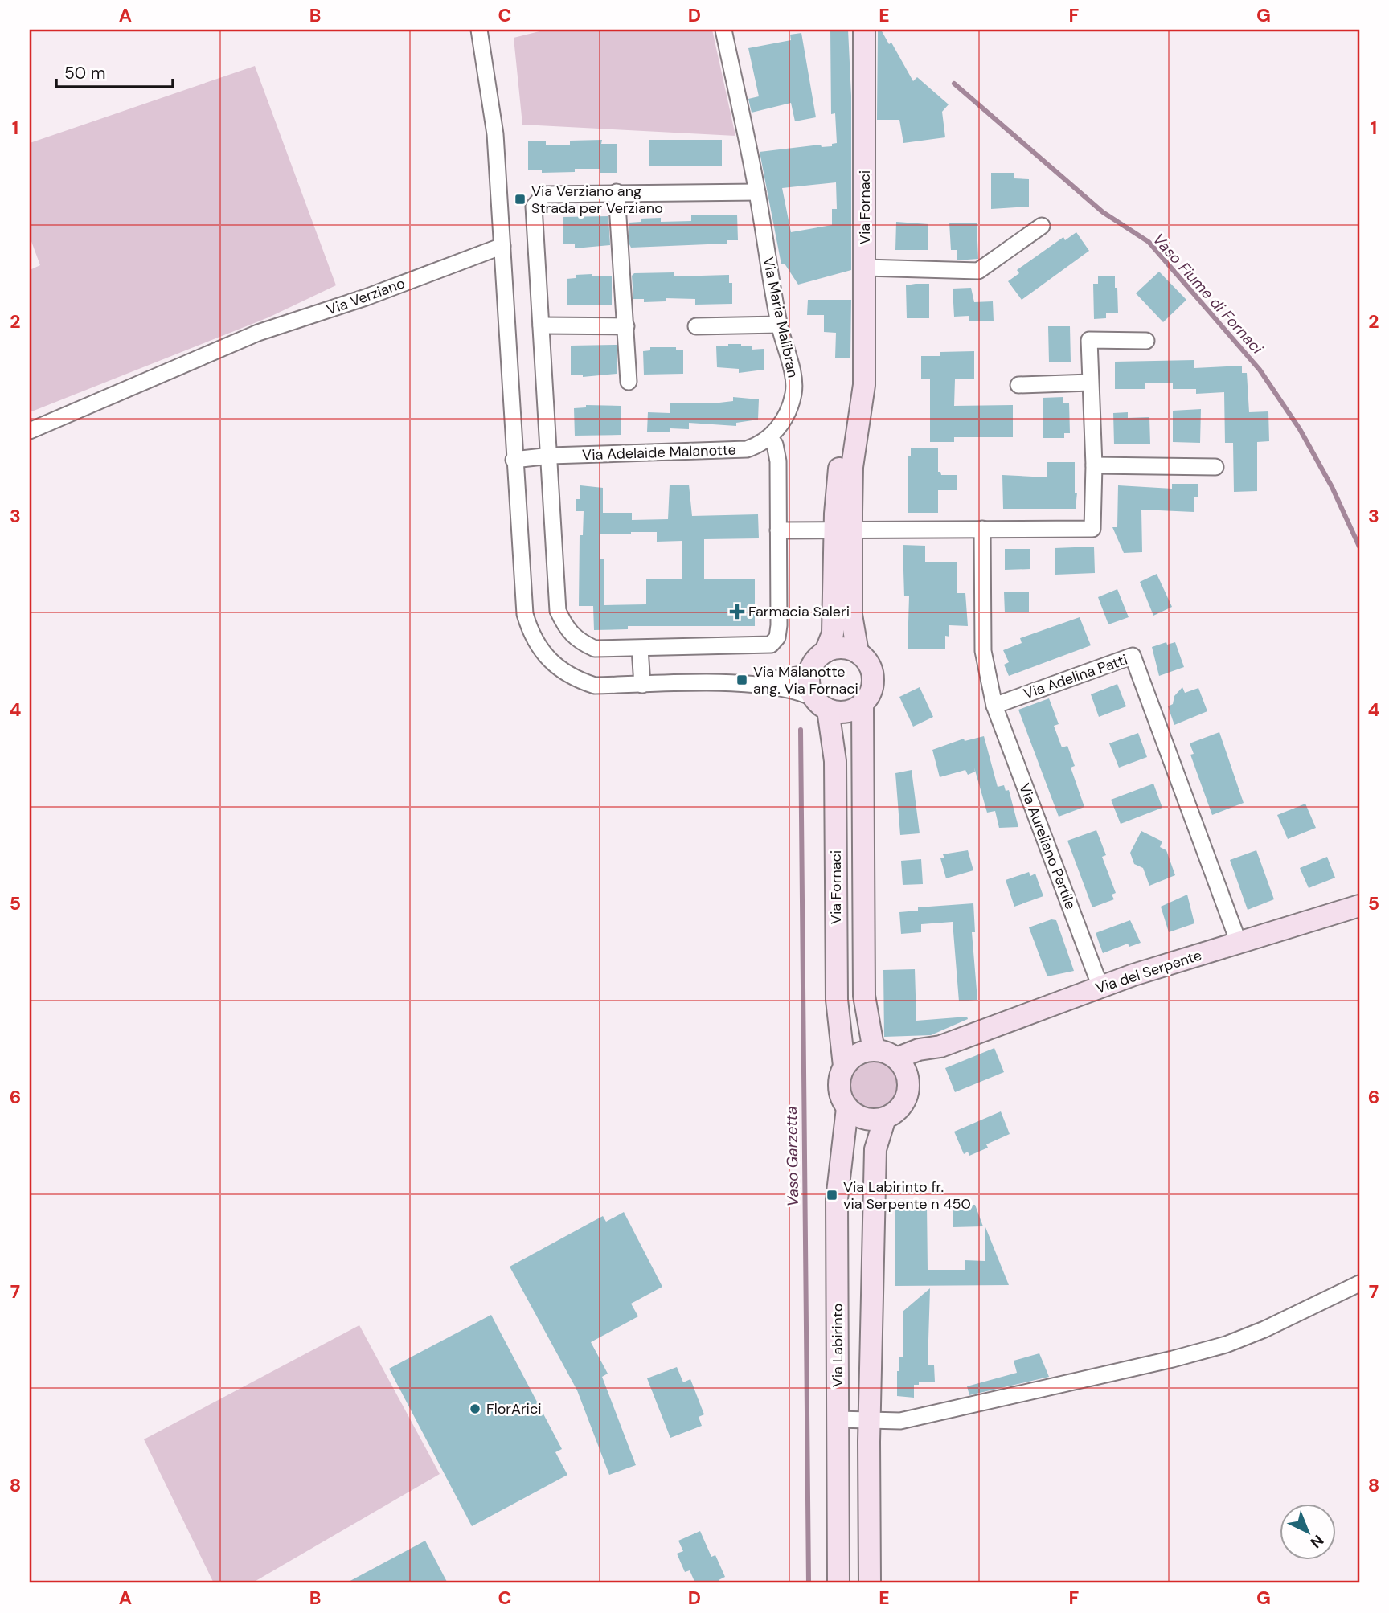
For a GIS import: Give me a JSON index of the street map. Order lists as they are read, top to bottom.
{
  "streets": {
    "street": [
      "Via Fornaci",
      "Via Verziano",
      "Via Maria Malibran",
      "Via Adelaide Malanotte",
      "Via Adelina Patti",
      "Via Aureliano Pertile",
      "Via del Serpente",
      "Via Labirinto"
    ]
  },
  "crossings": [
    ["Via Fornaci", "Via del Serpente"],
    ["Via Fornaci", "Via Labirinto"],
    ["Via Maria Malibran", "Via Adelaide Malanotte"],
    ["Via Adelina Patti", "Via Aureliano Pertile"],
    ["Via Adelina Patti", "Via del Serpente"],
    ["Via Aureliano Pertile", "Via del Serpente"],
    ["Via del Serpente", "Via Labirinto"]
  ],
  "water": ["Vaso Fiume di Fornaci", "Vaso Garzetta"],
  "places": {
    "transit": ["Via Verziano ang Strada per Verziano", "Via Malanotte ang. Via Fornaci", "Via Labirinto fr. via Serpente n 450"],
    "health": ["Farmacia Saleri"],
    "other": ["FlorArici"]
  },
  "scale_bar": "50 m",
  "north": "bottom right",
  "grid": {
    "columns": [
      "A",
      "B",
      "C",
      "D",
      "E",
      "F",
      "G"
    ],
    "rows": [
      "1",
      "2",
      "3",
      "4",
      "5",
      "6",
      "7",
      "8"
    ]
  }
}
